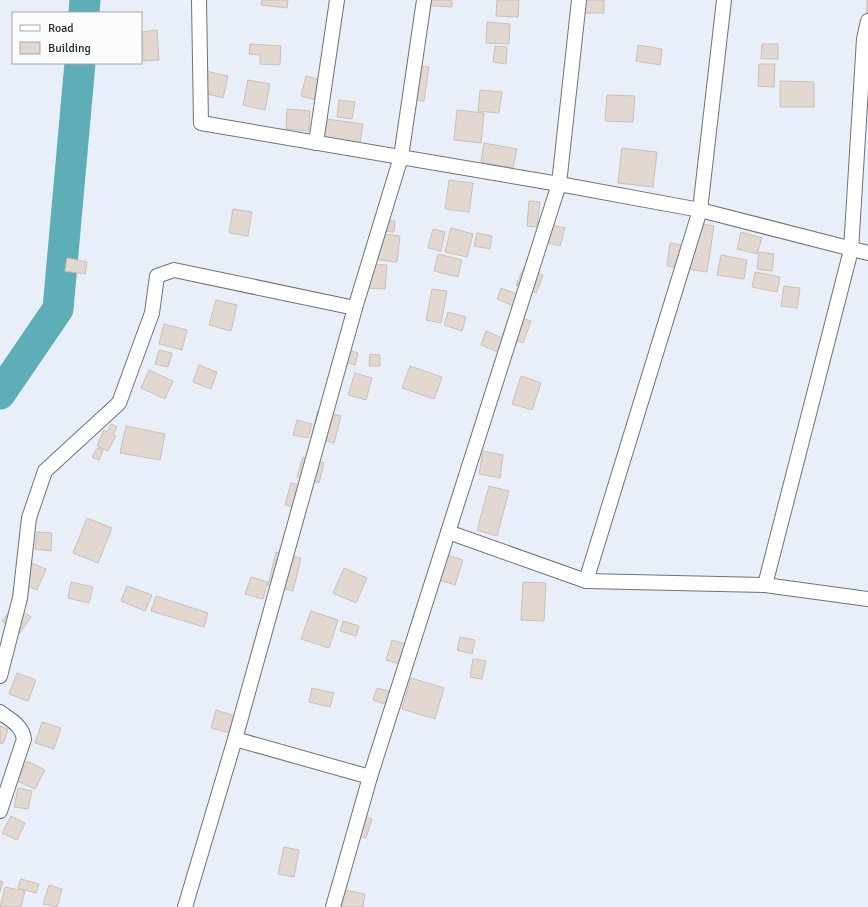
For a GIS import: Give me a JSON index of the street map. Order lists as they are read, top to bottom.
{
  "legend": ["Road", "Building"]
}
